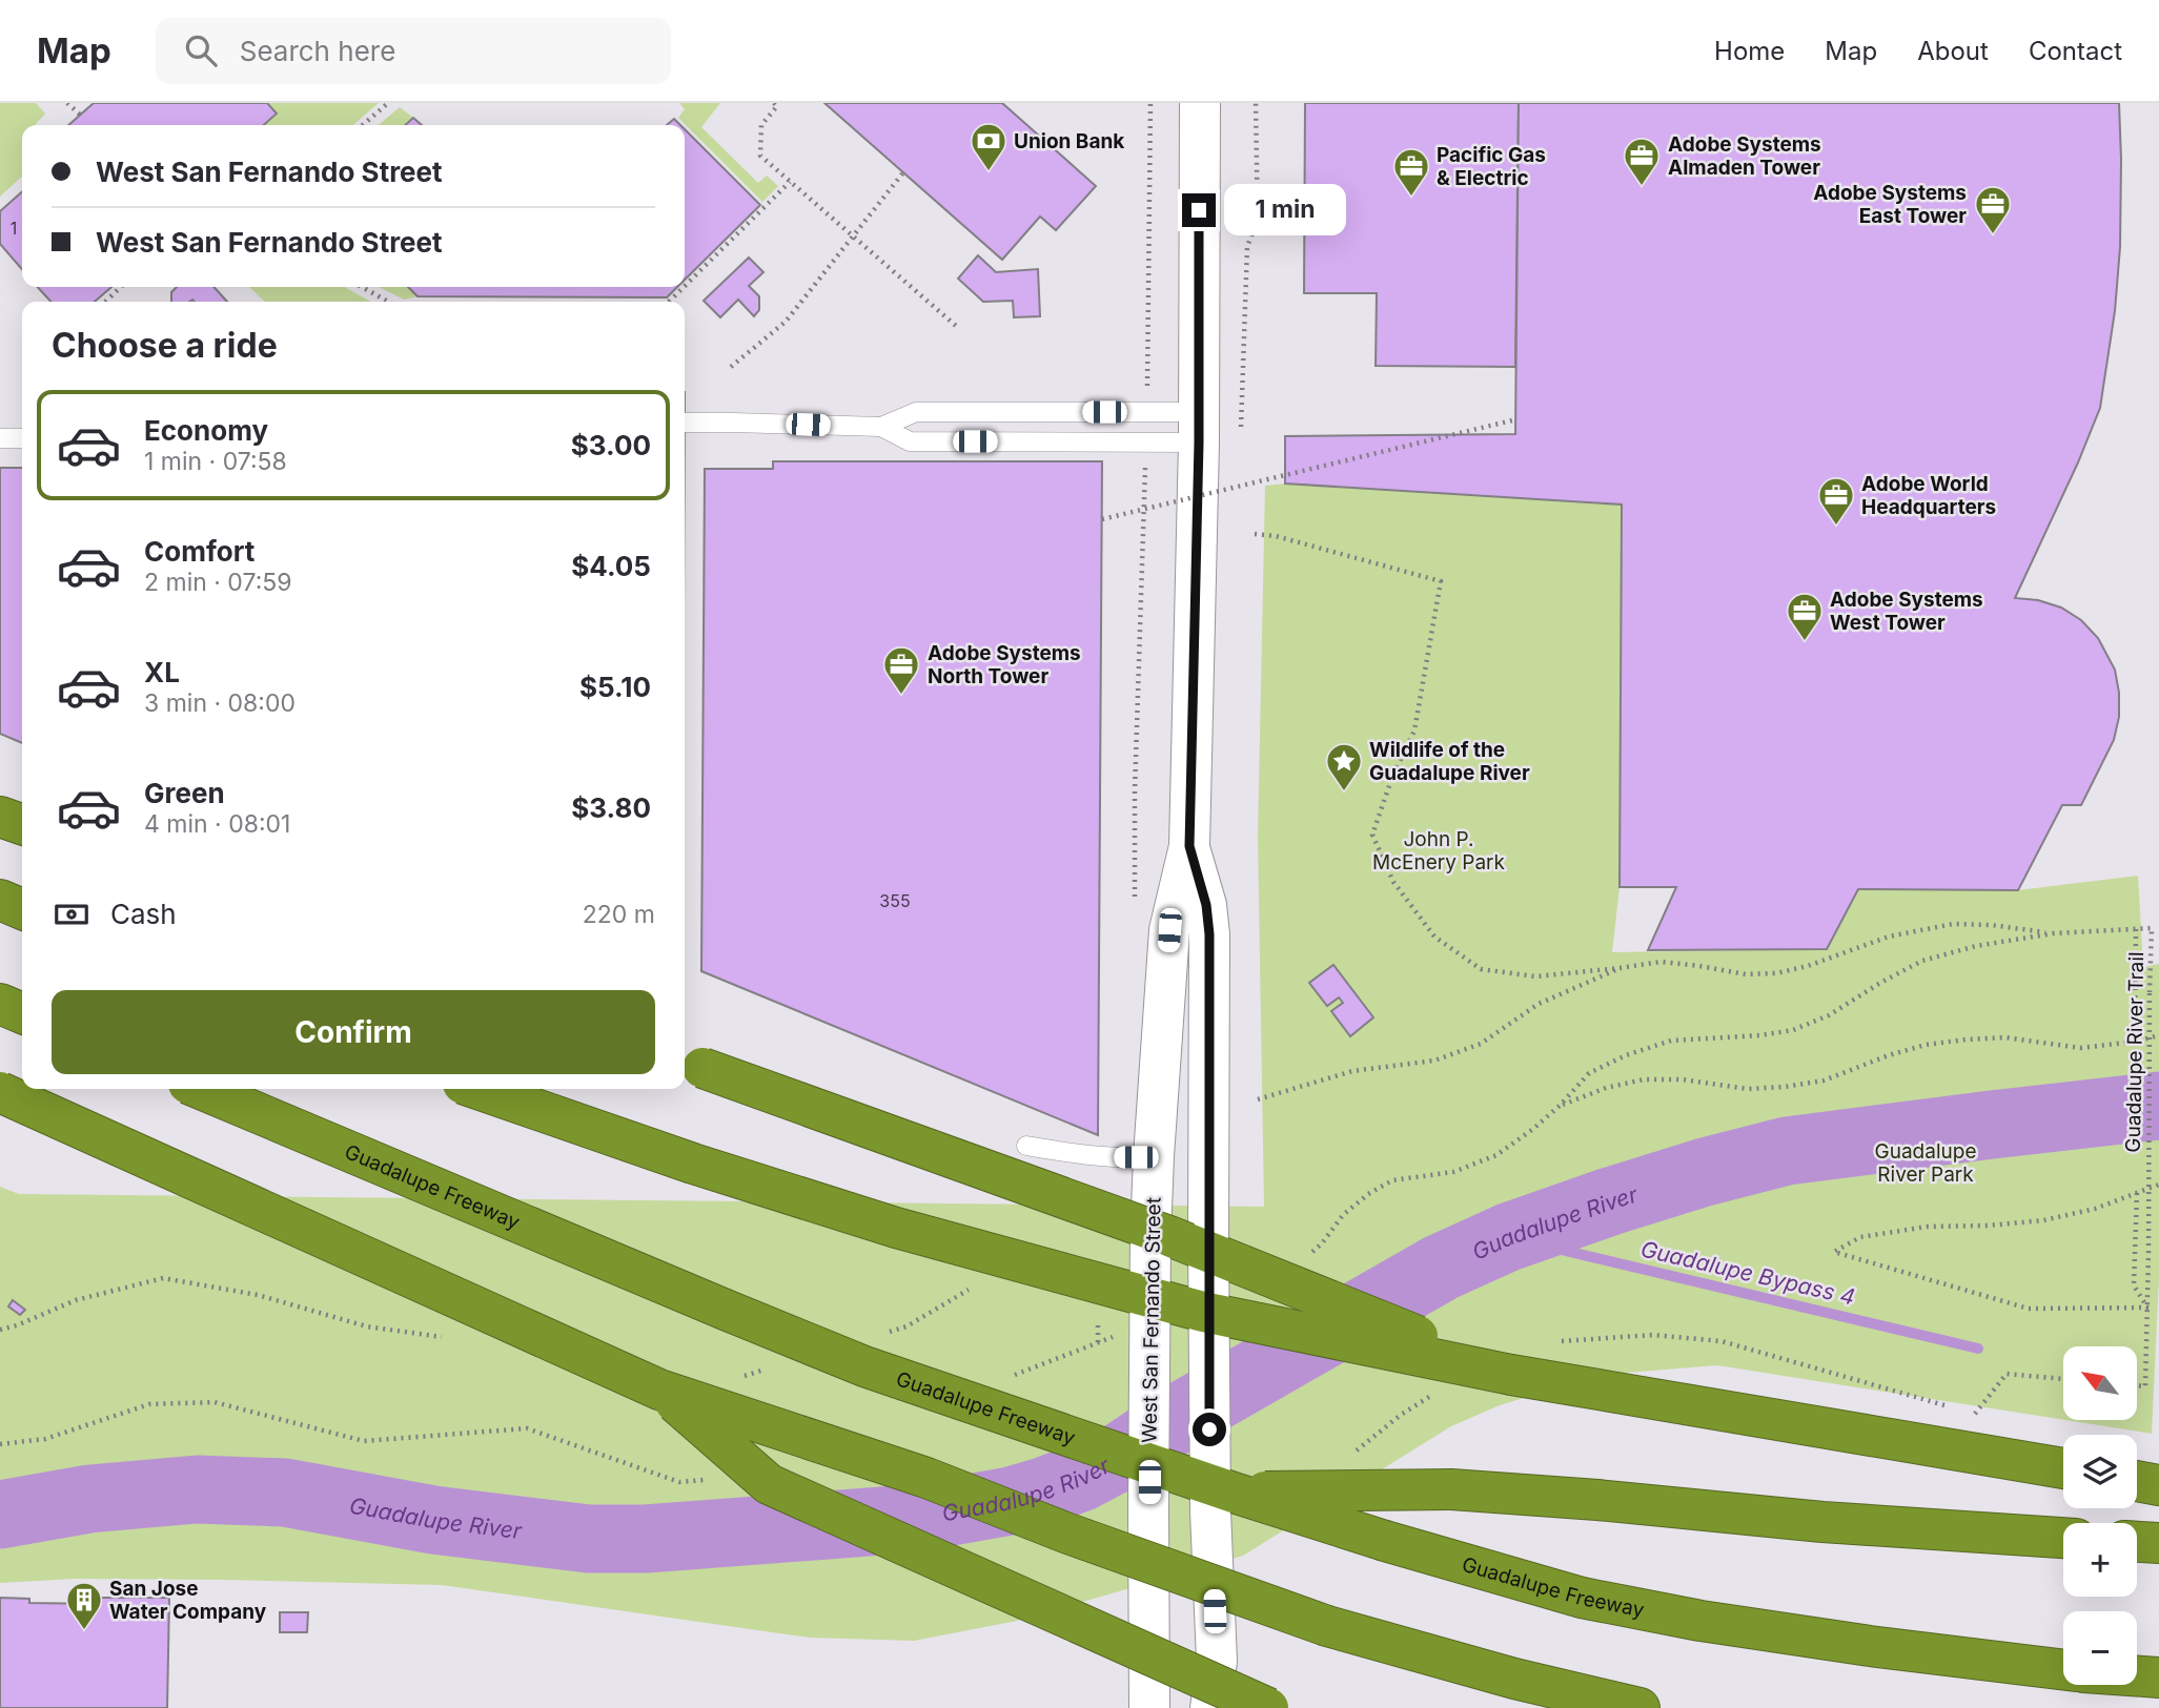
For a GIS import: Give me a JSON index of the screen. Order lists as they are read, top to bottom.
{
  "streets": {
    "highway": ["Guadalupe Freeway"],
    "main road": ["West San Fernando Street"],
    "path": ["Guadalupe River Trail"]
  },
  "crossings": [
    ["Guadalupe Freeway", "West San Fernando Street"]
  ],
  "water": ["Guadalupe River", "Guadalupe Bypass 4"],
  "parks": ["John P. McEnery Park", "Guadalupe River Park"],
  "places": {
    "bank": ["Union Bank"],
    "office": [
      "Adobe Systems Almaden Tower",
      "Pacific Gas & Electric",
      "Adobe Systems East Tower",
      "Adobe World Headquarters",
      "Adobe Systems West Tower",
      "Adobe Systems North Tower"
    ],
    "place": ["Wildlife of the Guadalupe River"],
    "building": ["San Jose Water Company"]
  },
  "house_numbers": ["1", "355"],
  "north": "top left",
  "page": {
    "header": "Map",
    "search": "Search here",
    "nav": [
      "Home",
      "Map",
      "About",
      "Contact"
    ],
    "banner": ["West San Fernando Street", "West San Fernando Street"],
    "bubble": "1 min",
    "heading": "Choose a ride",
    "list": [
      {
        "name": "Economy",
        "note": "1 min · 07:58",
        "value": "$3.00"
      },
      {
        "name": "Comfort",
        "note": "2 min · 07:59",
        "value": "$4.05"
      },
      {
        "name": "XL",
        "note": "3 min · 08:00",
        "value": "$5.10"
      },
      {
        "name": "Green",
        "note": "4 min · 08:01",
        "value": "$3.80"
      }
    ],
    "pay": ["Cash", "220 m"],
    "buttons": "Confirm",
    "map_buttons": ["+", "−"]
  }
}
